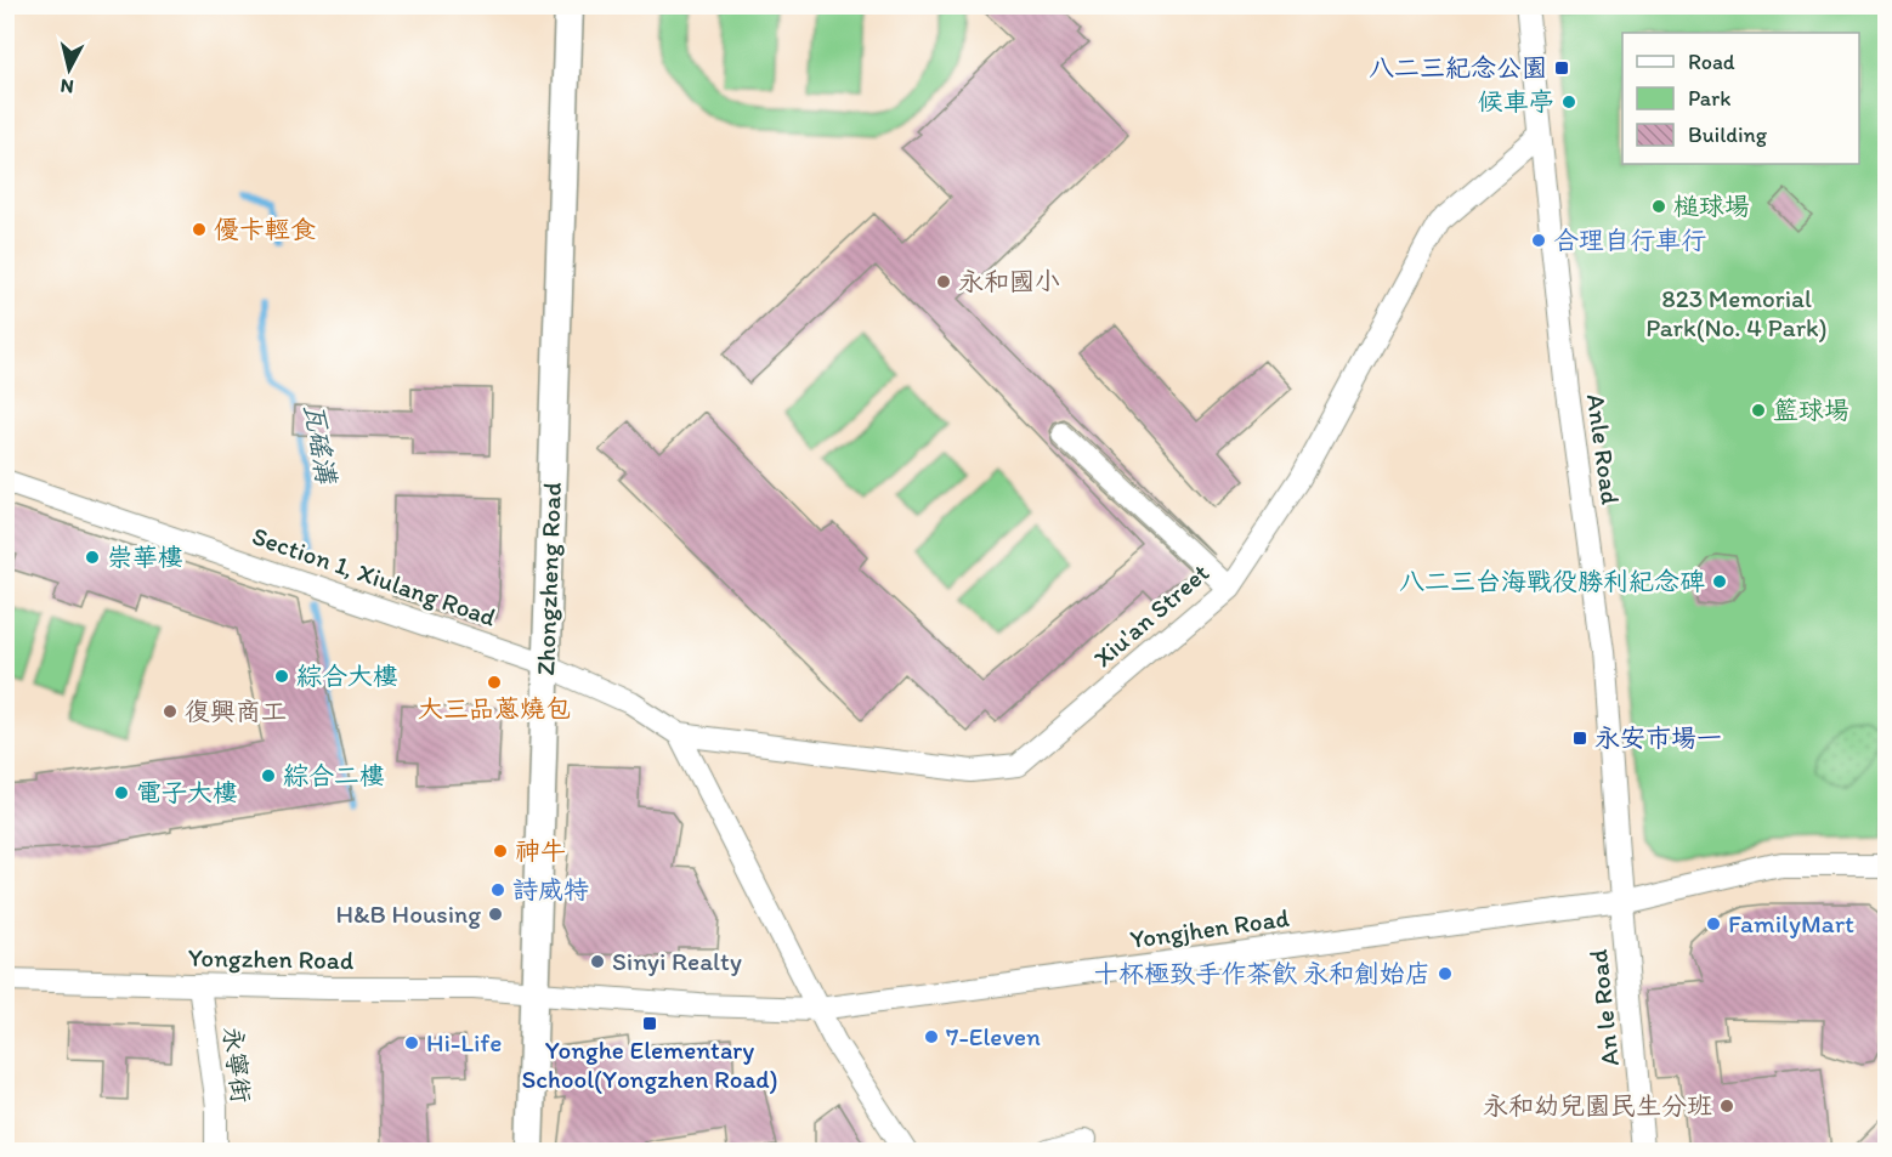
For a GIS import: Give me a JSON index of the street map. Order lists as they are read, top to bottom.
{
  "streets": {
    "street": [
      "Anle Road",
      "Section 1, Xiulang Road",
      "Zhongzheng Road",
      "Xiu'an Street",
      "Yongjhen Road",
      "Yongzhen Road",
      "An le Road",
      "永寧街"
    ]
  },
  "crossings": [
    ["Anle Road", "Xiu'an Street"],
    ["Anle Road", "Yongjhen Road"],
    ["Anle Road", "An le Road"],
    ["Section 1, Xiulang Road", "Zhongzheng Road"],
    ["Section 1, Xiulang Road", "Xiu'an Street"],
    ["Zhongzheng Road", "Yongjhen Road"],
    ["Zhongzheng Road", "Yongzhen Road"],
    ["Yongjhen Road", "Yongzhen Road"],
    ["Yongjhen Road", "An le Road"],
    ["Yongzhen Road", "永寧街"]
  ],
  "water": ["瓦磘溝"],
  "parks": ["823 Memorial Park(No. 4 Park)"],
  "places": {
    "transit": ["八二三紀念公園", "永安市場一", "Yonghe Elementary School(Yongzhen Road)"],
    "other": [
      "候車亭",
      "槌球場",
      "優卡輕食",
      "合理自行車行",
      "永和國小",
      "籃球場",
      "崇華樓",
      "八二三台海戰役勝利紀念碑",
      "綜合大樓",
      "大三品蔥燒包",
      "復興商工",
      "綜合二樓",
      "電子大樓",
      "神牛",
      "詩威特",
      "H&B Housing",
      "FamilyMart",
      "Sinyi Realty",
      "十杯極致手作茶飲 永和創始店",
      "7-Eleven",
      "Hi-Life",
      "永和幼兒園民生分班"
    ]
  },
  "legend": ["Road", "Park", "Building"],
  "north": "bottom"
}
